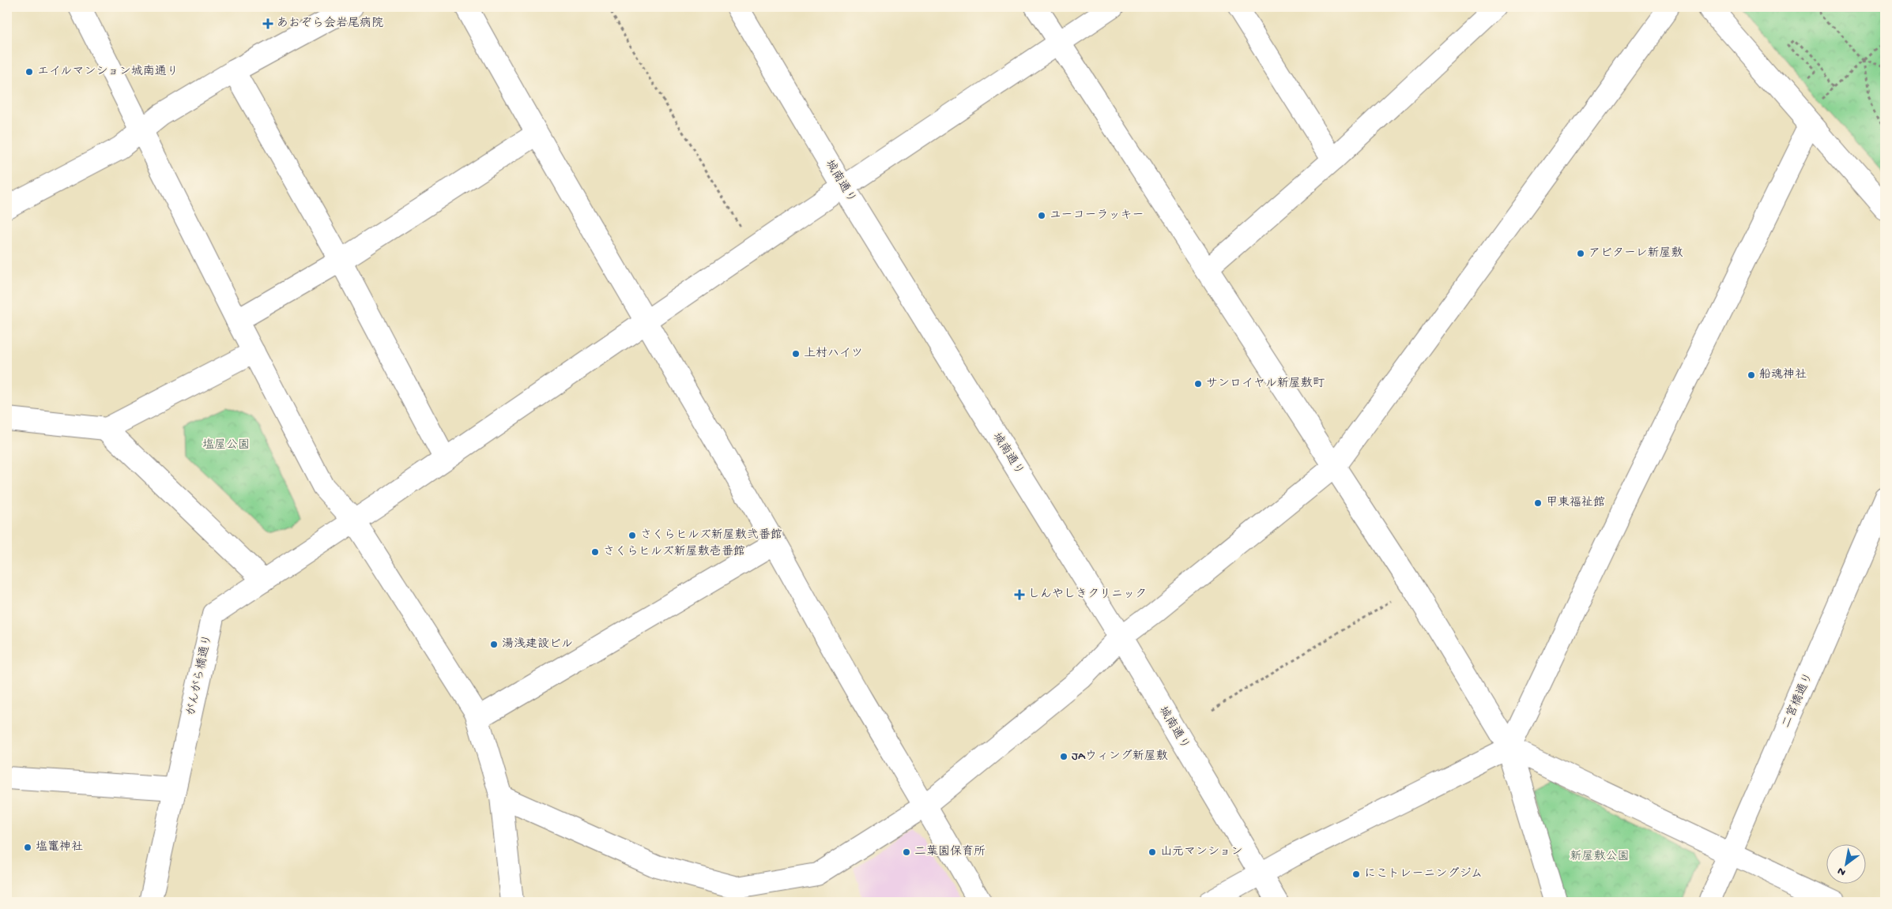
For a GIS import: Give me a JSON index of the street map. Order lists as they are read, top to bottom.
{
  "streets": {
    "street": ["城南通り", "がんがら橋通り", "二宮橋通り"]
  },
  "crossings": [
    ["城南通り", "がんがら橋通り"]
  ],
  "parks": ["塩屋公園", "新屋敷公園"],
  "places": {
    "health": ["あおぞら会岩尾病院", "しんやしきクリニック"],
    "other": [
      "エイルマンション城南通り",
      "ユーコーラッキー",
      "アビターレ新屋敷",
      "上村ハイツ",
      "船魂神社",
      "サンロイヤル新屋敷町",
      "甲東福祉館",
      "さくらヒルズ新屋敷弐番館",
      "さくらヒルズ新屋敷壱番館",
      "湯浅建設ビル",
      "JAウィング新屋敷",
      "塩竃神社",
      "二葉園保育所",
      "山元マンション",
      "にこトレーニングジム"
    ]
  },
  "north": "bottom left"
}
